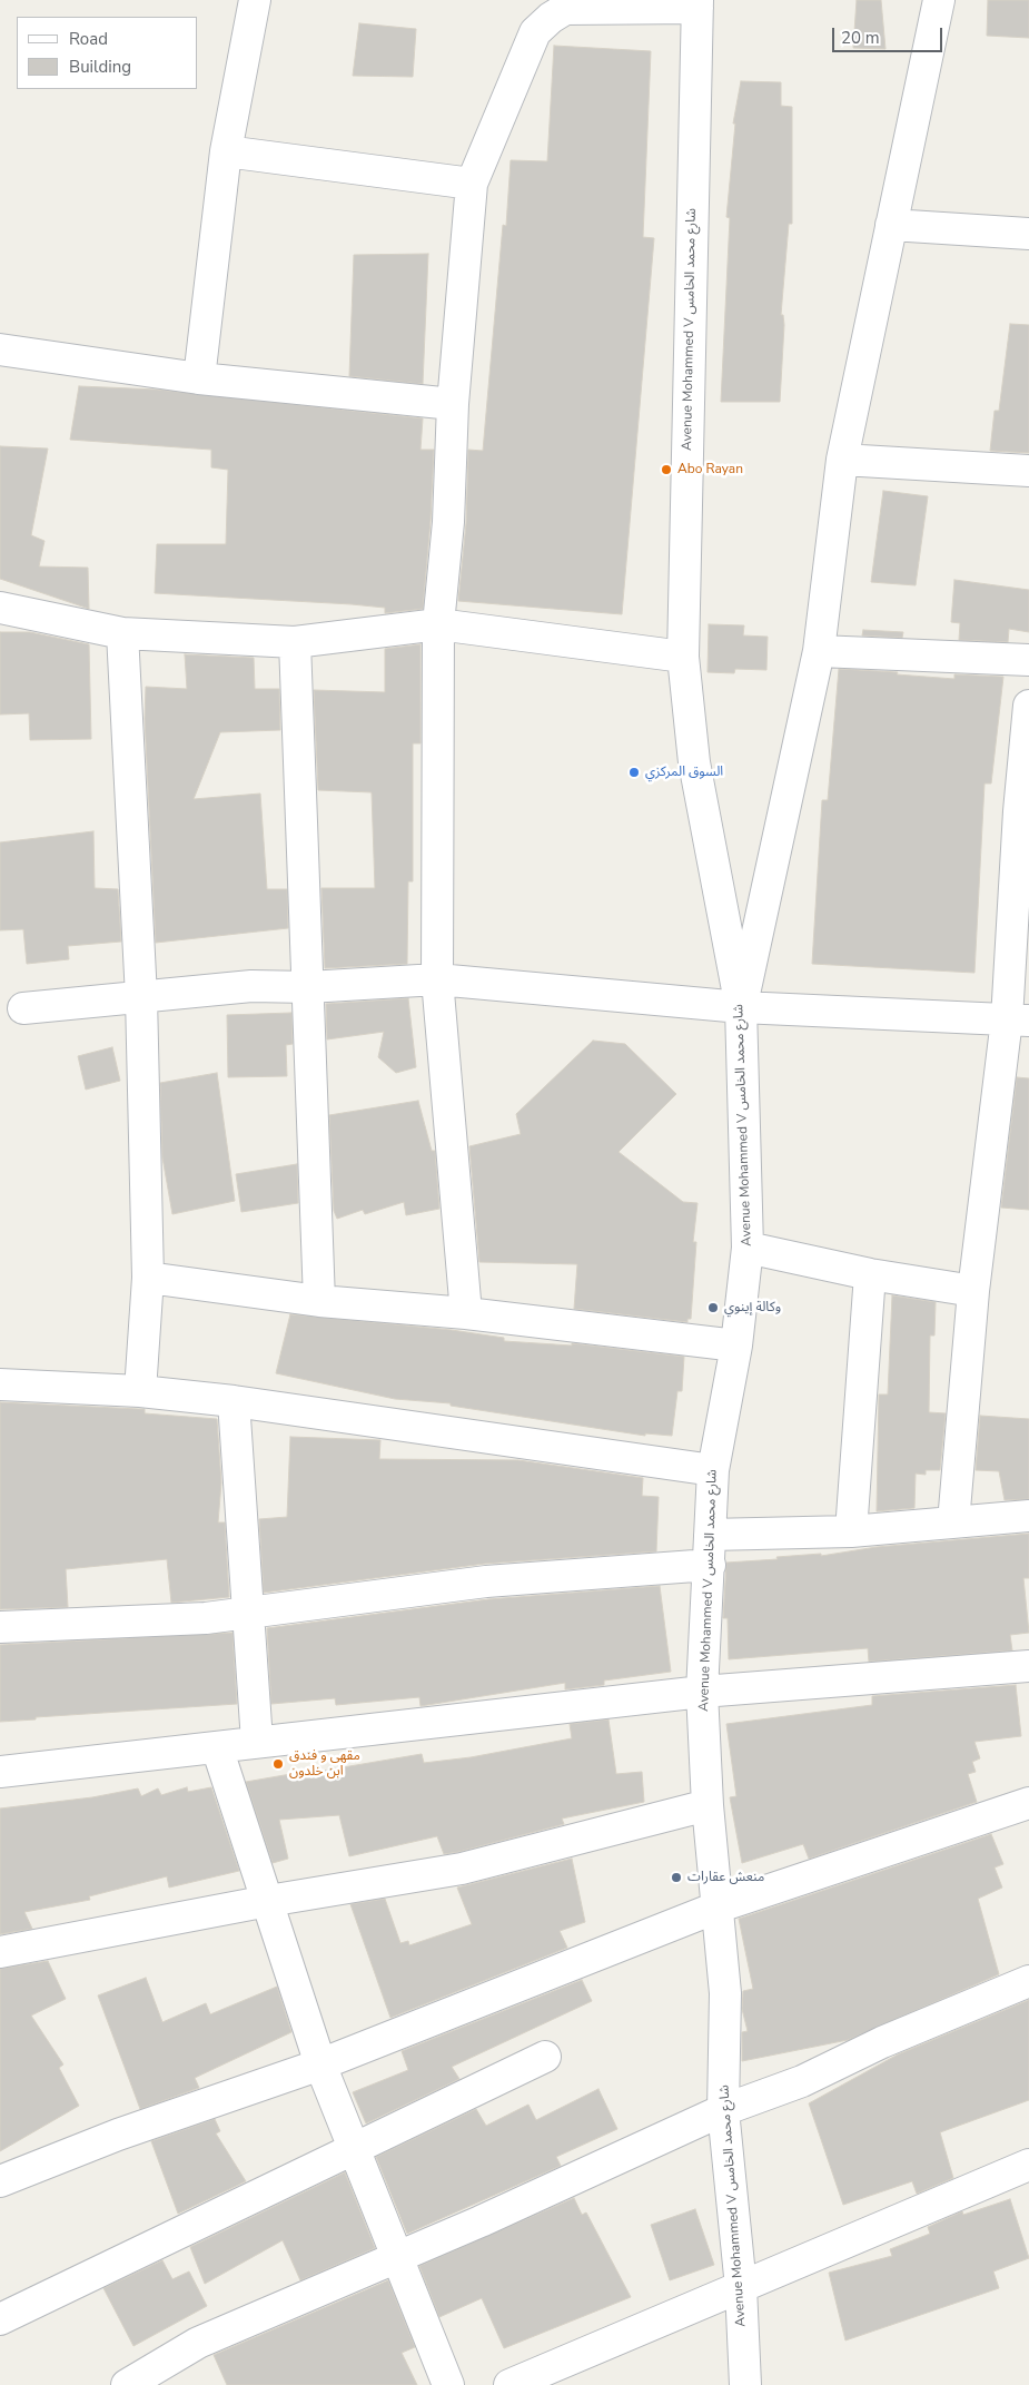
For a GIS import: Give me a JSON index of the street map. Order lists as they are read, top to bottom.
{
  "streets": {
    "street": ["Avenue Mohammed V شارع محمد الخامس"]
  },
  "places": [
    "Abo Rayan",
    "السوق المركزي",
    "وكالة إينوي",
    "مقهى و فندق ابن خلدون",
    "منعش عقارات"
  ],
  "legend": ["Road", "Building"],
  "scale_bar": "20 m"
}
